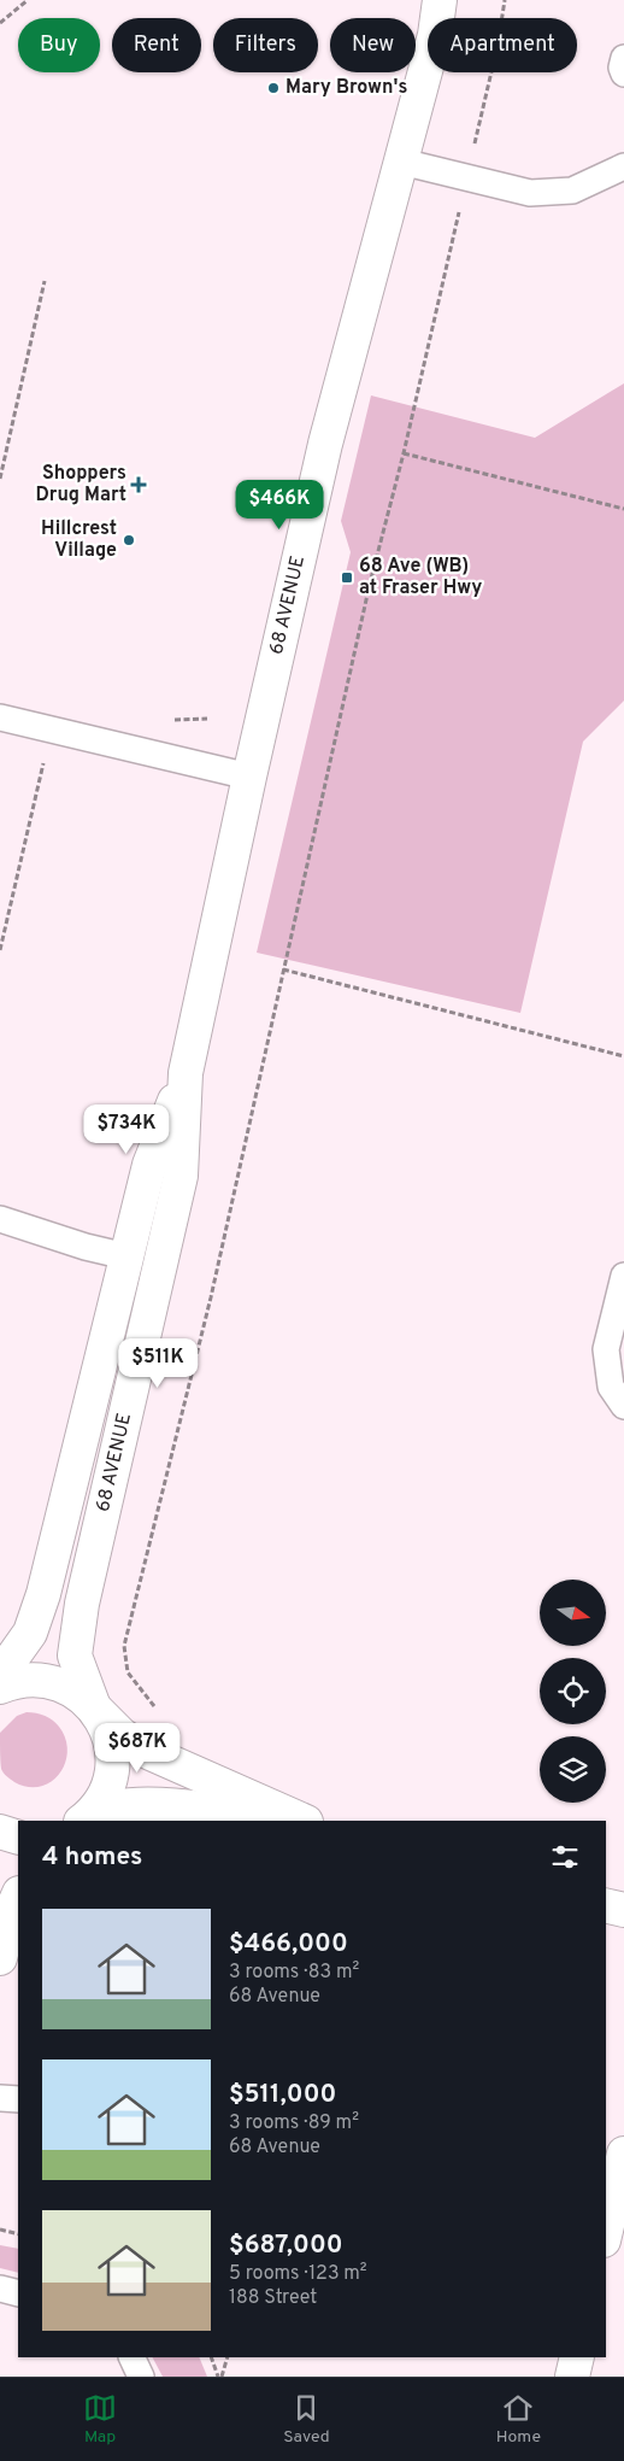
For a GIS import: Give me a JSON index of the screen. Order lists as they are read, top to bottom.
{
  "streets": {
    "street": ["68 AVENUE"]
  },
  "places": {
    "other": ["Mary Brown's", "Hillcrest Village"],
    "health": ["Shoppers Drug Mart"],
    "transit": ["68 Ave (WB) at Fraser Hwy"]
  },
  "north": "right",
  "page": {
    "chip": [
      "Buy",
      "Rent",
      "Filters",
      "New",
      "Apartment"
    ],
    "price": [
      "$466K",
      "$734K",
      "$511K",
      "$687K"
    ],
    "heading": "4 homes",
    "list": [
      {
        "name": "$466,000",
        "note": "3 rooms · 83 m² · 68 Avenue"
      },
      {
        "name": "$511,000",
        "note": "3 rooms · 89 m² · 68 Avenue"
      },
      {
        "name": "$687,000",
        "note": "5 rooms · 123 m² · 188 Street"
      }
    ],
    "tabs": ["Map", "Saved", "Home"]
  }
}
